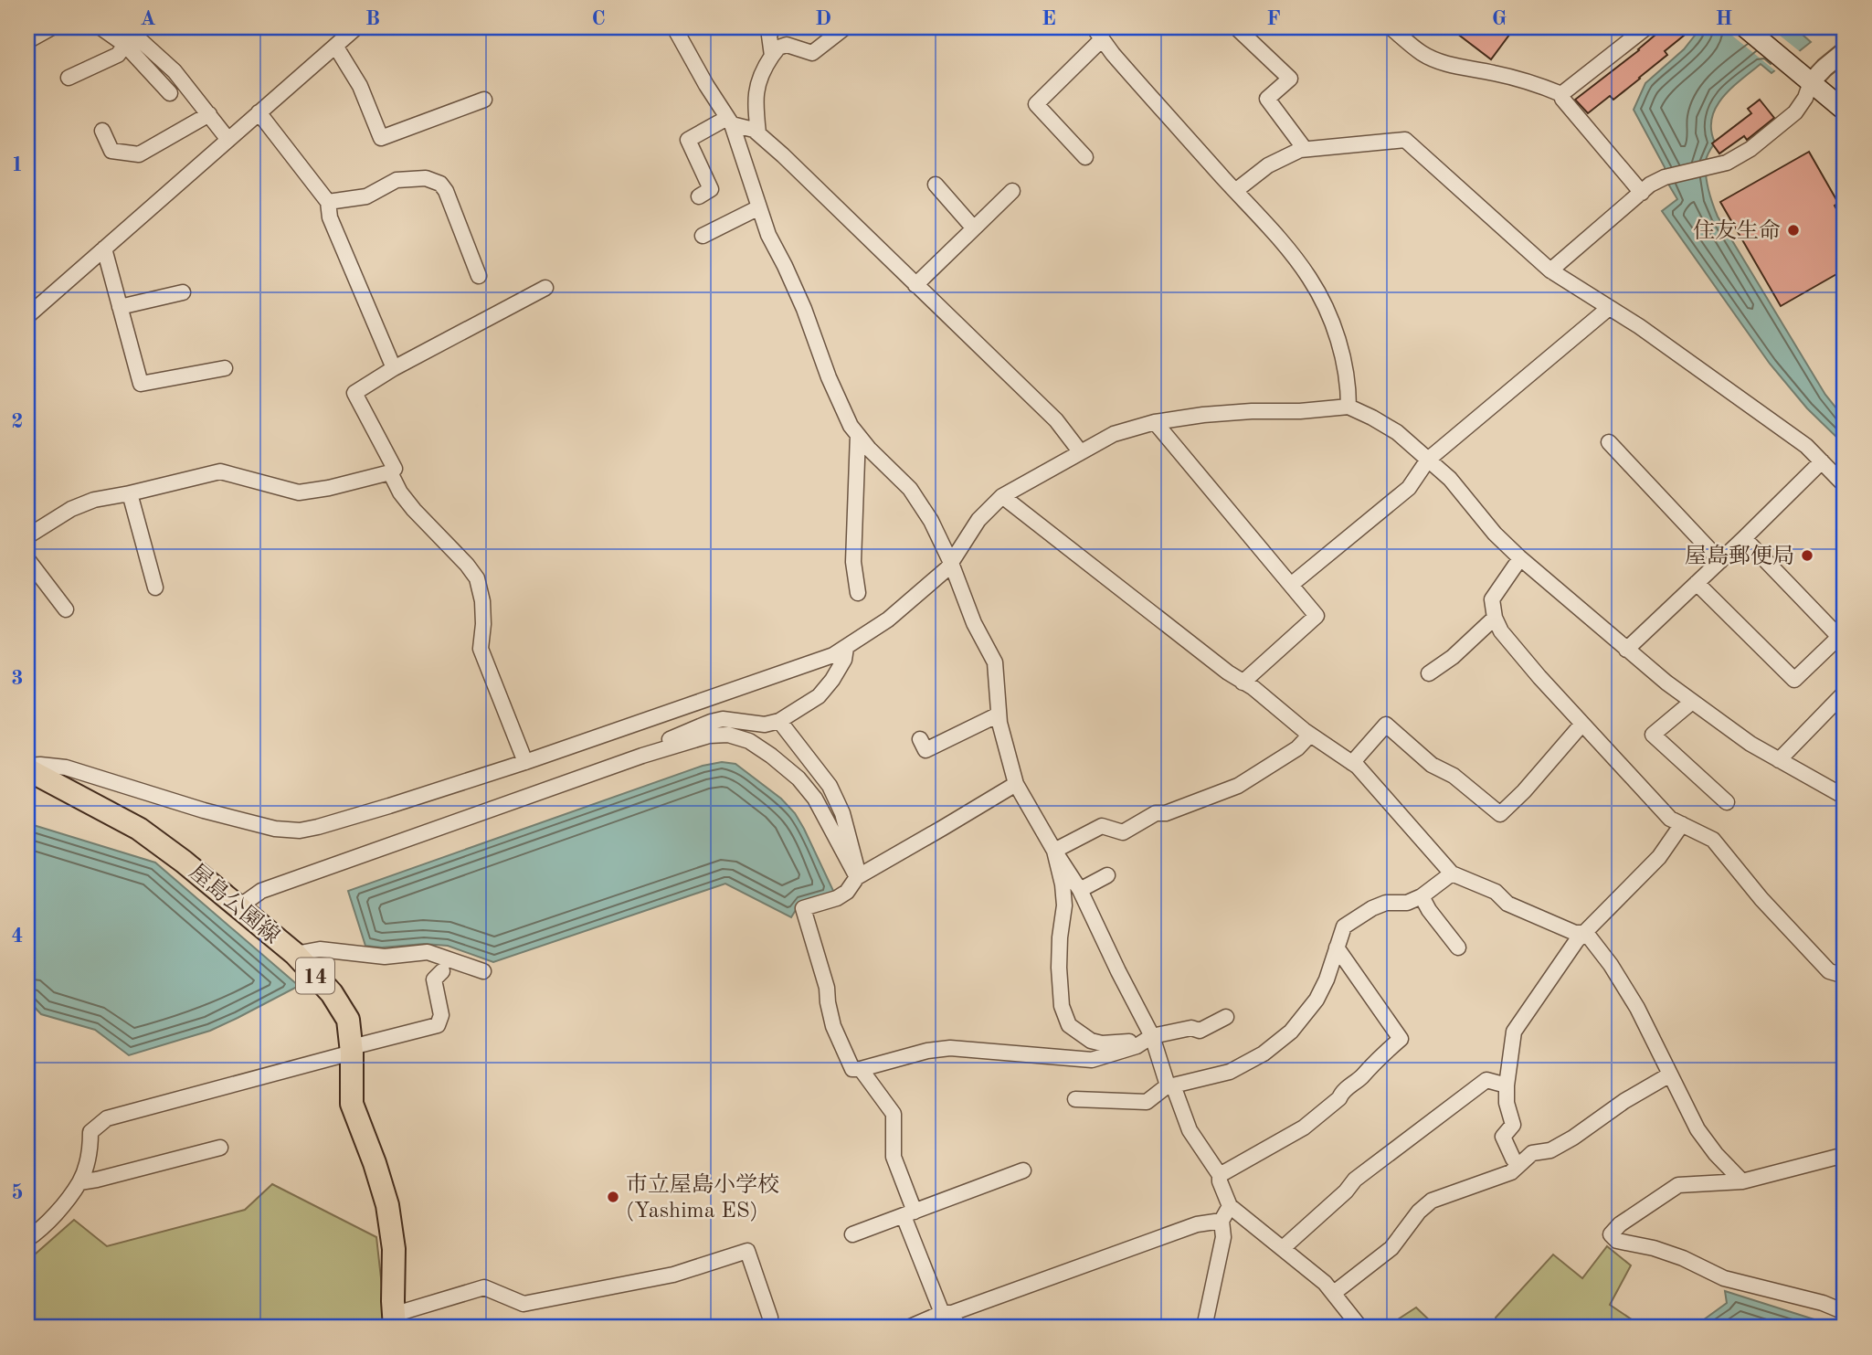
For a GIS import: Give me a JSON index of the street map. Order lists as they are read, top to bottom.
{
  "streets": {
    "main road": ["屋島公園線", "14"]
  },
  "places": ["住友生命", "屋島郵便局", "市立屋島小学校 (Yashima ES)"],
  "grid": {
    "columns": [
      "A",
      "B",
      "C",
      "D",
      "E",
      "F",
      "G",
      "H"
    ],
    "rows": [
      "1",
      "2",
      "3",
      "4",
      "5"
    ]
  }
}
